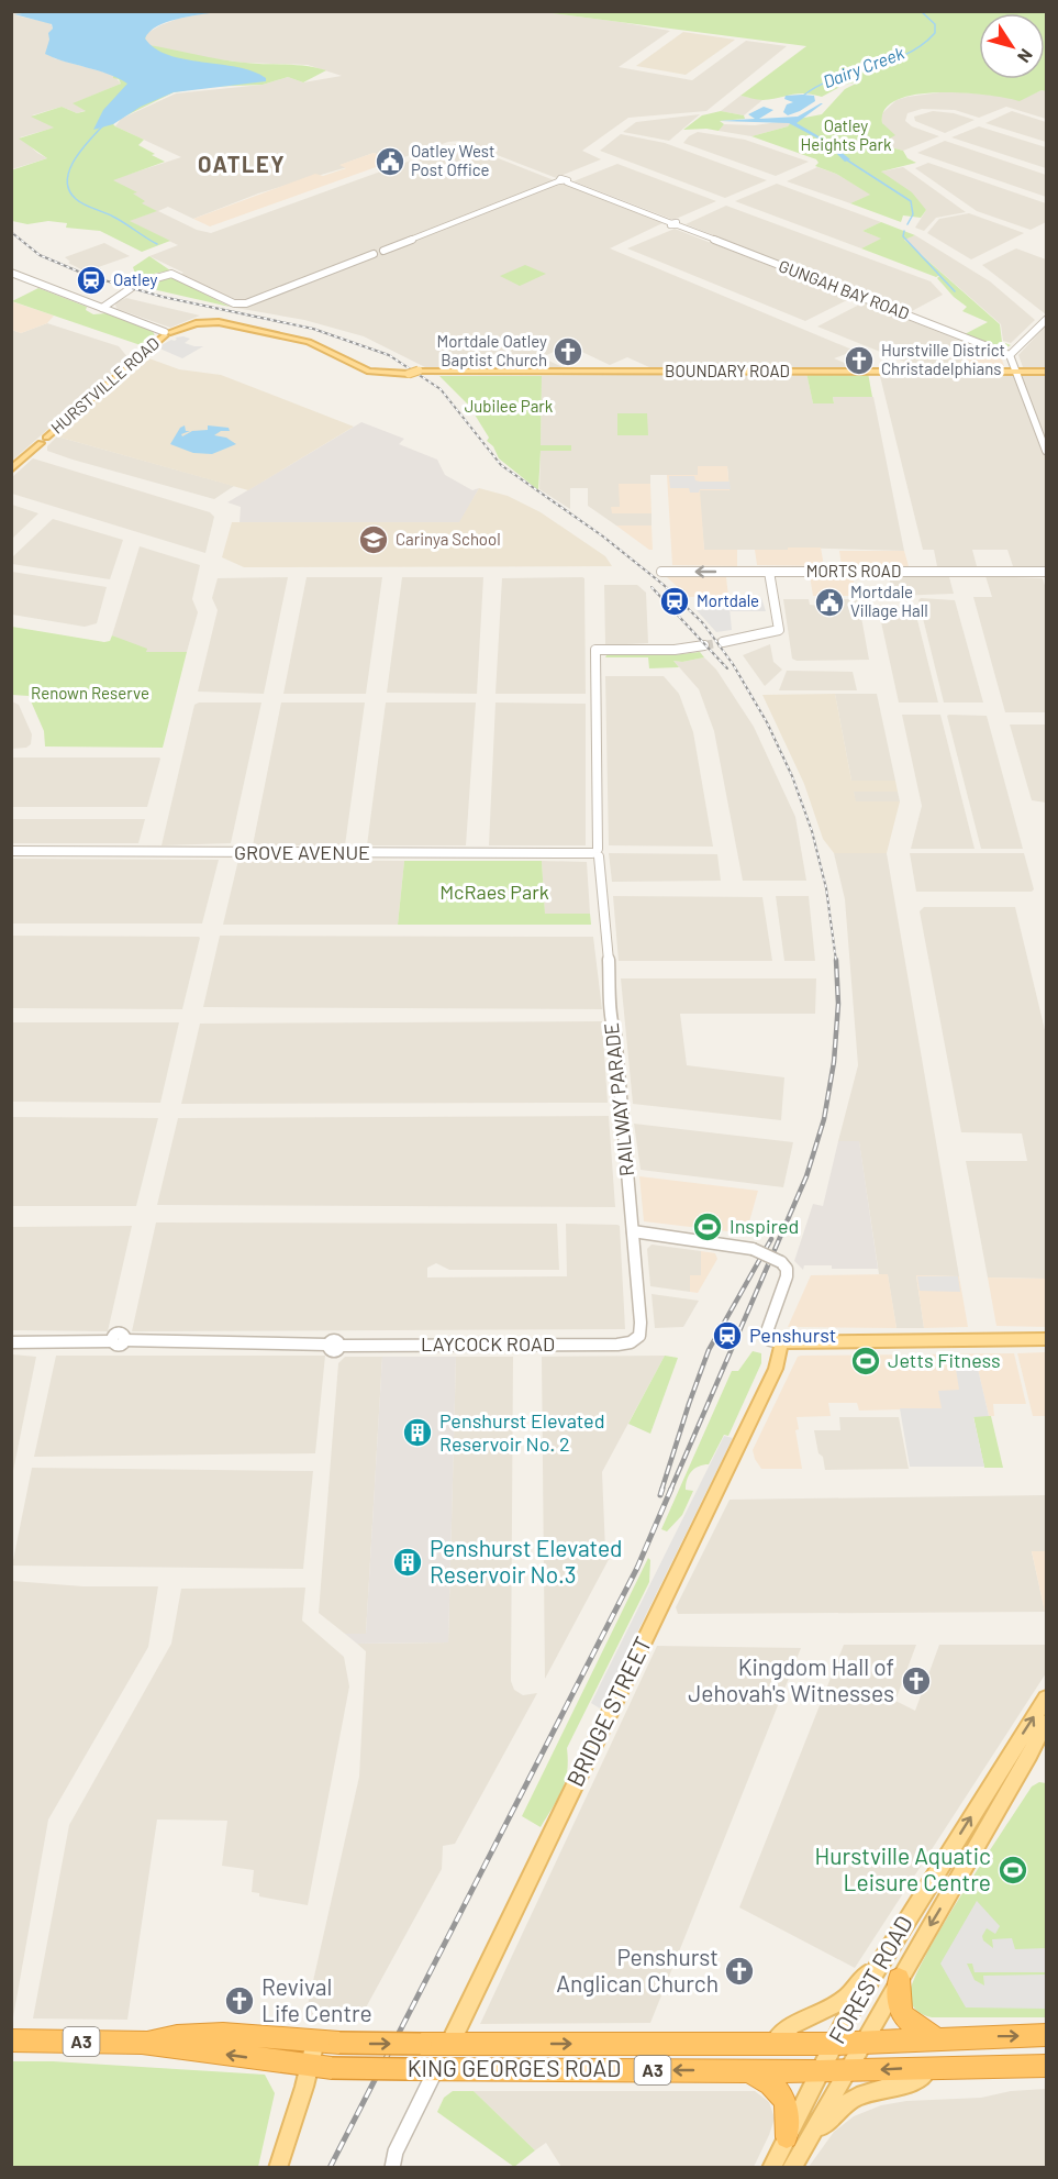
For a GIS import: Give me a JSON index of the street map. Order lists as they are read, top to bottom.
{
  "streets": {
    "highway": ["BRIDGE STREET", "A3", "KING GEORGES ROAD"],
    "main road": ["BOUNDARY ROAD", "HURSTVILLE ROAD", "FOREST ROAD"],
    "street": [
      "GUNGAH BAY ROAD",
      "MORTS ROAD",
      "GROVE AVENUE",
      "RAILWAY PARADE",
      "LAYCOCK ROAD"
    ]
  },
  "crossings": [
    ["BOUNDARY ROAD", "HURSTVILLE ROAD"],
    ["GROVE AVENUE", "RAILWAY PARADE"],
    ["RAILWAY PARADE", "LAYCOCK ROAD"],
    ["BRIDGE STREET", "KING GEORGES ROAD"],
    ["FOREST ROAD", "KING GEORGES ROAD"]
  ],
  "districts": ["OATLEY"],
  "water": ["Dairy Creek"],
  "parks": [
    "Oatley Heights Park",
    "Jubilee Park",
    "Renown Reserve",
    "McRaes Park"
  ],
  "places": {
    "public building": ["Oatley West Post Office", "Mortdale Village Hall"],
    "station": ["Oatley", "Mortdale", "Penshurst"],
    "church": [
      "Mortdale Oatley Baptist Church",
      "Hurstville District Christadelphians",
      "Kingdom Hall of Jehovah's Witnesses",
      "Penshurst Anglican Church",
      "Revival Life Centre"
    ],
    "school or university": ["Carinya School"],
    "sports": ["Inspired", "Jetts Fitness", "Hurstville Aquatic Leisure Centre"],
    "building": ["Penshurst Elevated Reservoir No. 2", "Penshurst Elevated Reservoir No.3"]
  },
  "north": "bottom right"
}
